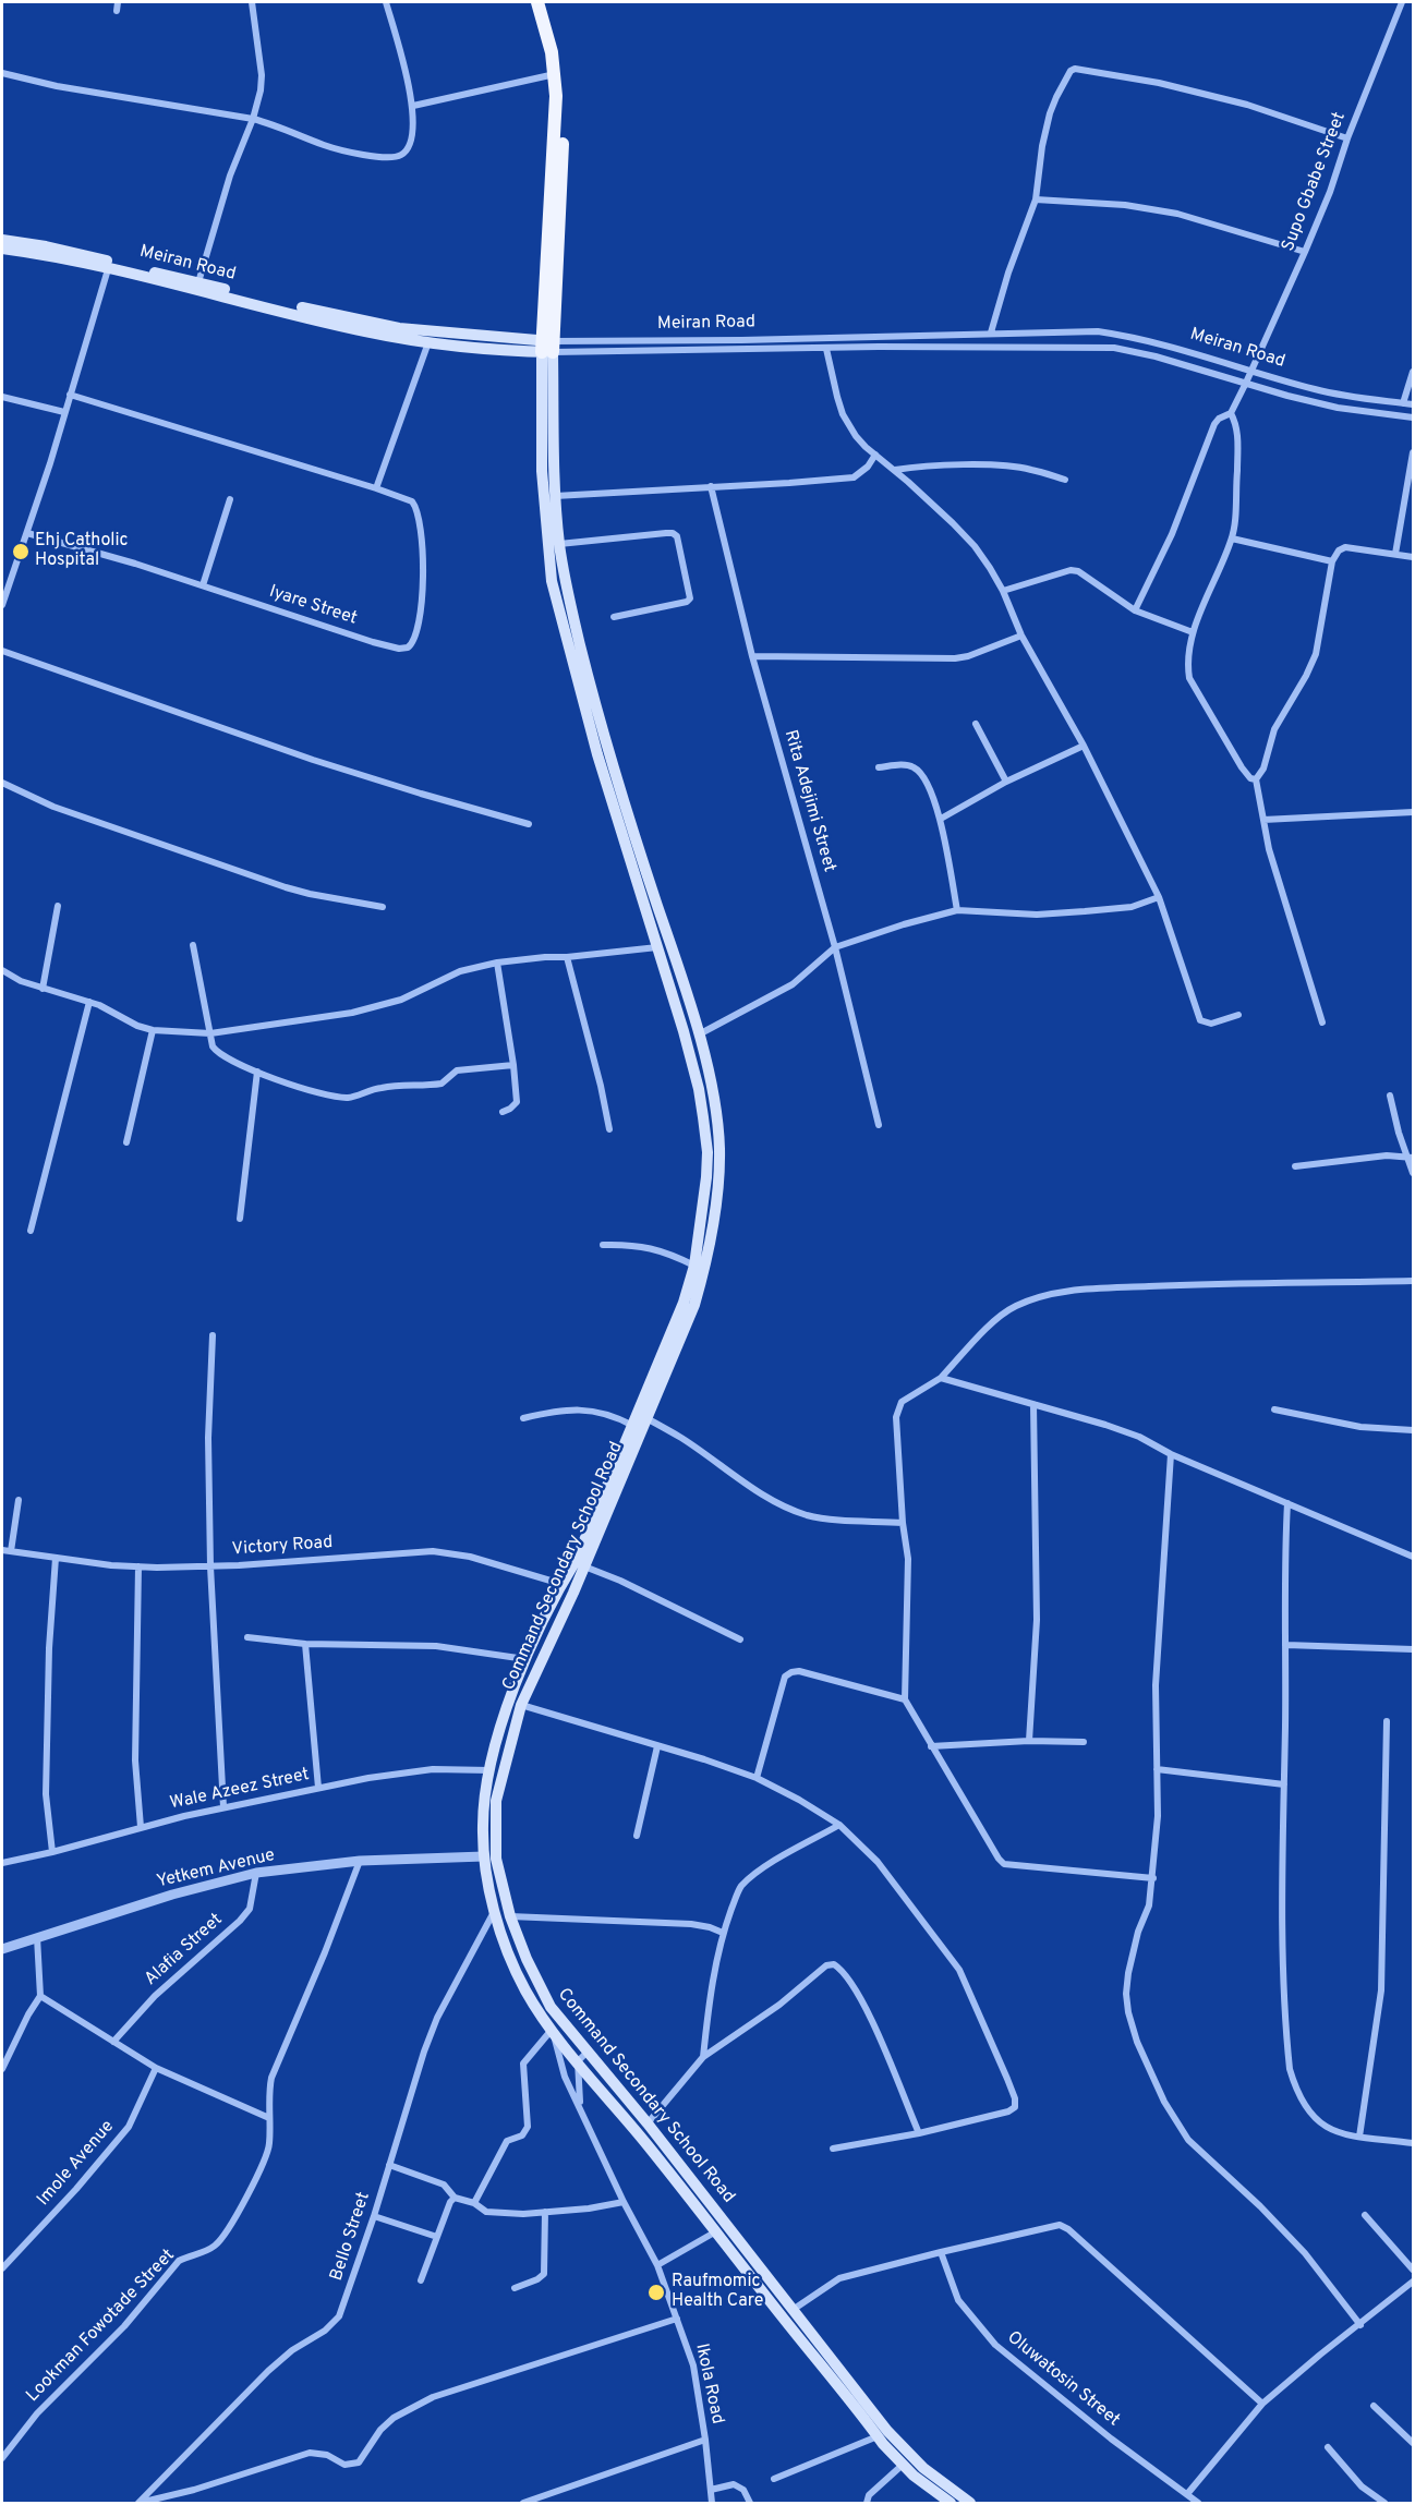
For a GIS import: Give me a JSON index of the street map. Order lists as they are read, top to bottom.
{
  "streets": {
    "main road": ["Meiran Road", "Command Secondary School Road"],
    "street": [
      "Supo Gbabe Street",
      "Iyare Street",
      "Rita Adejimi Street",
      "Victory Road",
      "Wale Azeez Street",
      "Yetkem Avenue",
      "Alafia Street",
      "Imole Avenue",
      "Bello Street",
      "Lookman Fowotade Street",
      "Oluwatosin Street",
      "Ikola Road"
    ]
  },
  "crossings": [
    ["Supo Gbabe Street", "Meiran Road"],
    ["Victory Road", "Command Secondary School Road"],
    ["Command Secondary School Road", "Wale Azeez Street"],
    ["Command Secondary School Road", "Yetkem Avenue"],
    ["Command Secondary School Road", "Bello Street"],
    ["Command Secondary School Road", "Ikola Road"],
    ["Yetkem Avenue", "Alafia Street"],
    ["Yetkem Avenue", "Lookman Fowotade Street"]
  ],
  "places": ["Ehj Catholic Hospital", "Raufmomic Health Care"]
}
